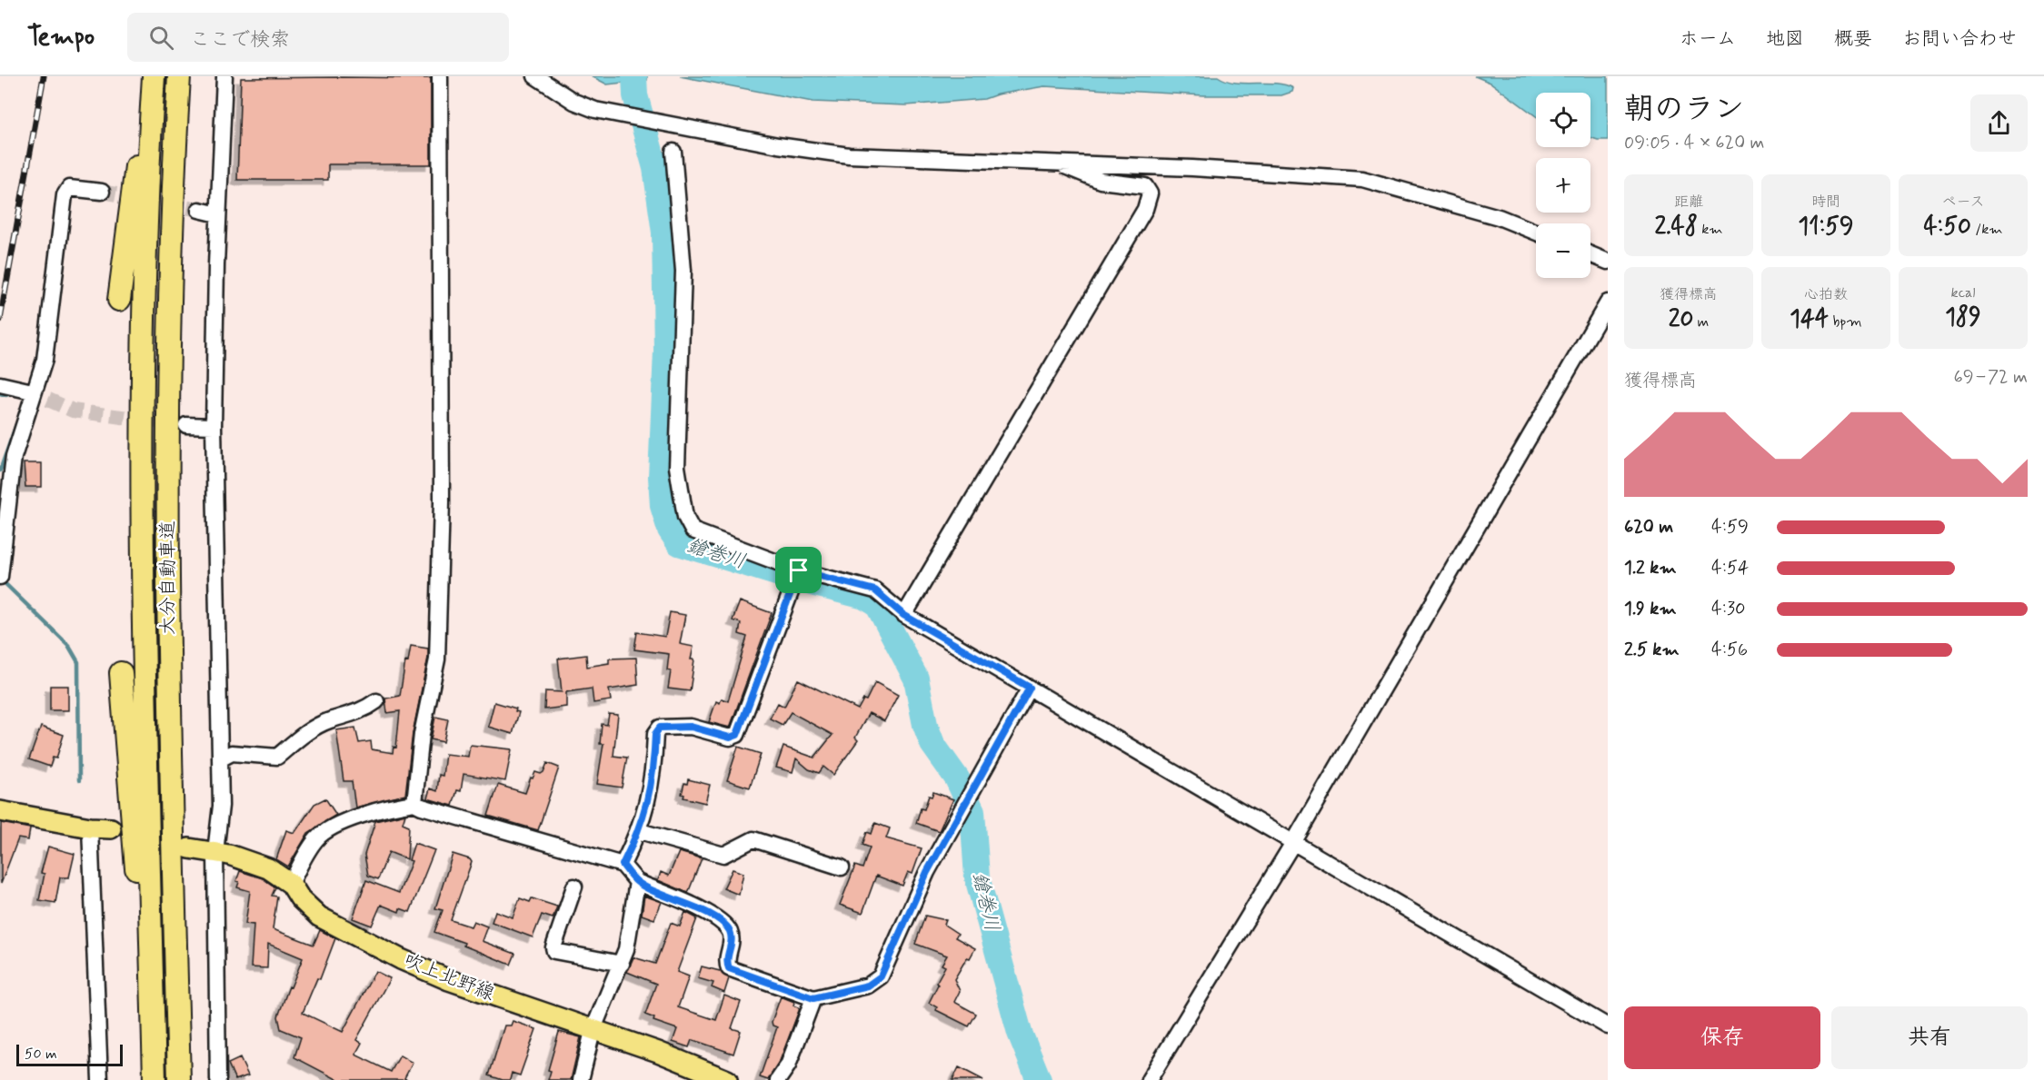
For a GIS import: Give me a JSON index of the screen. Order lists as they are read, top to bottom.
{
  "streets": {
    "highway": ["大分自動車道"],
    "main road": ["吹上北野線"]
  },
  "water": ["鎗巻川"],
  "scale_bar": "50 m",
  "page": {
    "header": "Tempo",
    "search": "ここで検索",
    "nav": [
      "ホーム",
      "地図",
      "概要",
      "お問い合わせ"
    ],
    "heading": ["朝のラン", "09:05 · 4 × 620 m"],
    "map_buttons": ["+", "−"],
    "stats": [
      ["距離", "2.48 km"],
      ["時間", "11:59"],
      ["ペース", "4:50 /km"],
      ["獲得標高", "20 m"],
      ["心拍数", "144 bpm"],
      ["kcal", "189"]
    ],
    "chart": ["獲得標高", "69–72 m"],
    "list": [
      {
        "name": "620 m",
        "note": "4:59"
      },
      {
        "name": "1.2 km",
        "note": "4:54"
      },
      {
        "name": "1.9 km",
        "note": "4:30"
      },
      {
        "name": "2.5 km",
        "note": "4:56"
      }
    ],
    "buttons": ["保存", "共有"],
    "scale": "50 m"
  }
}
